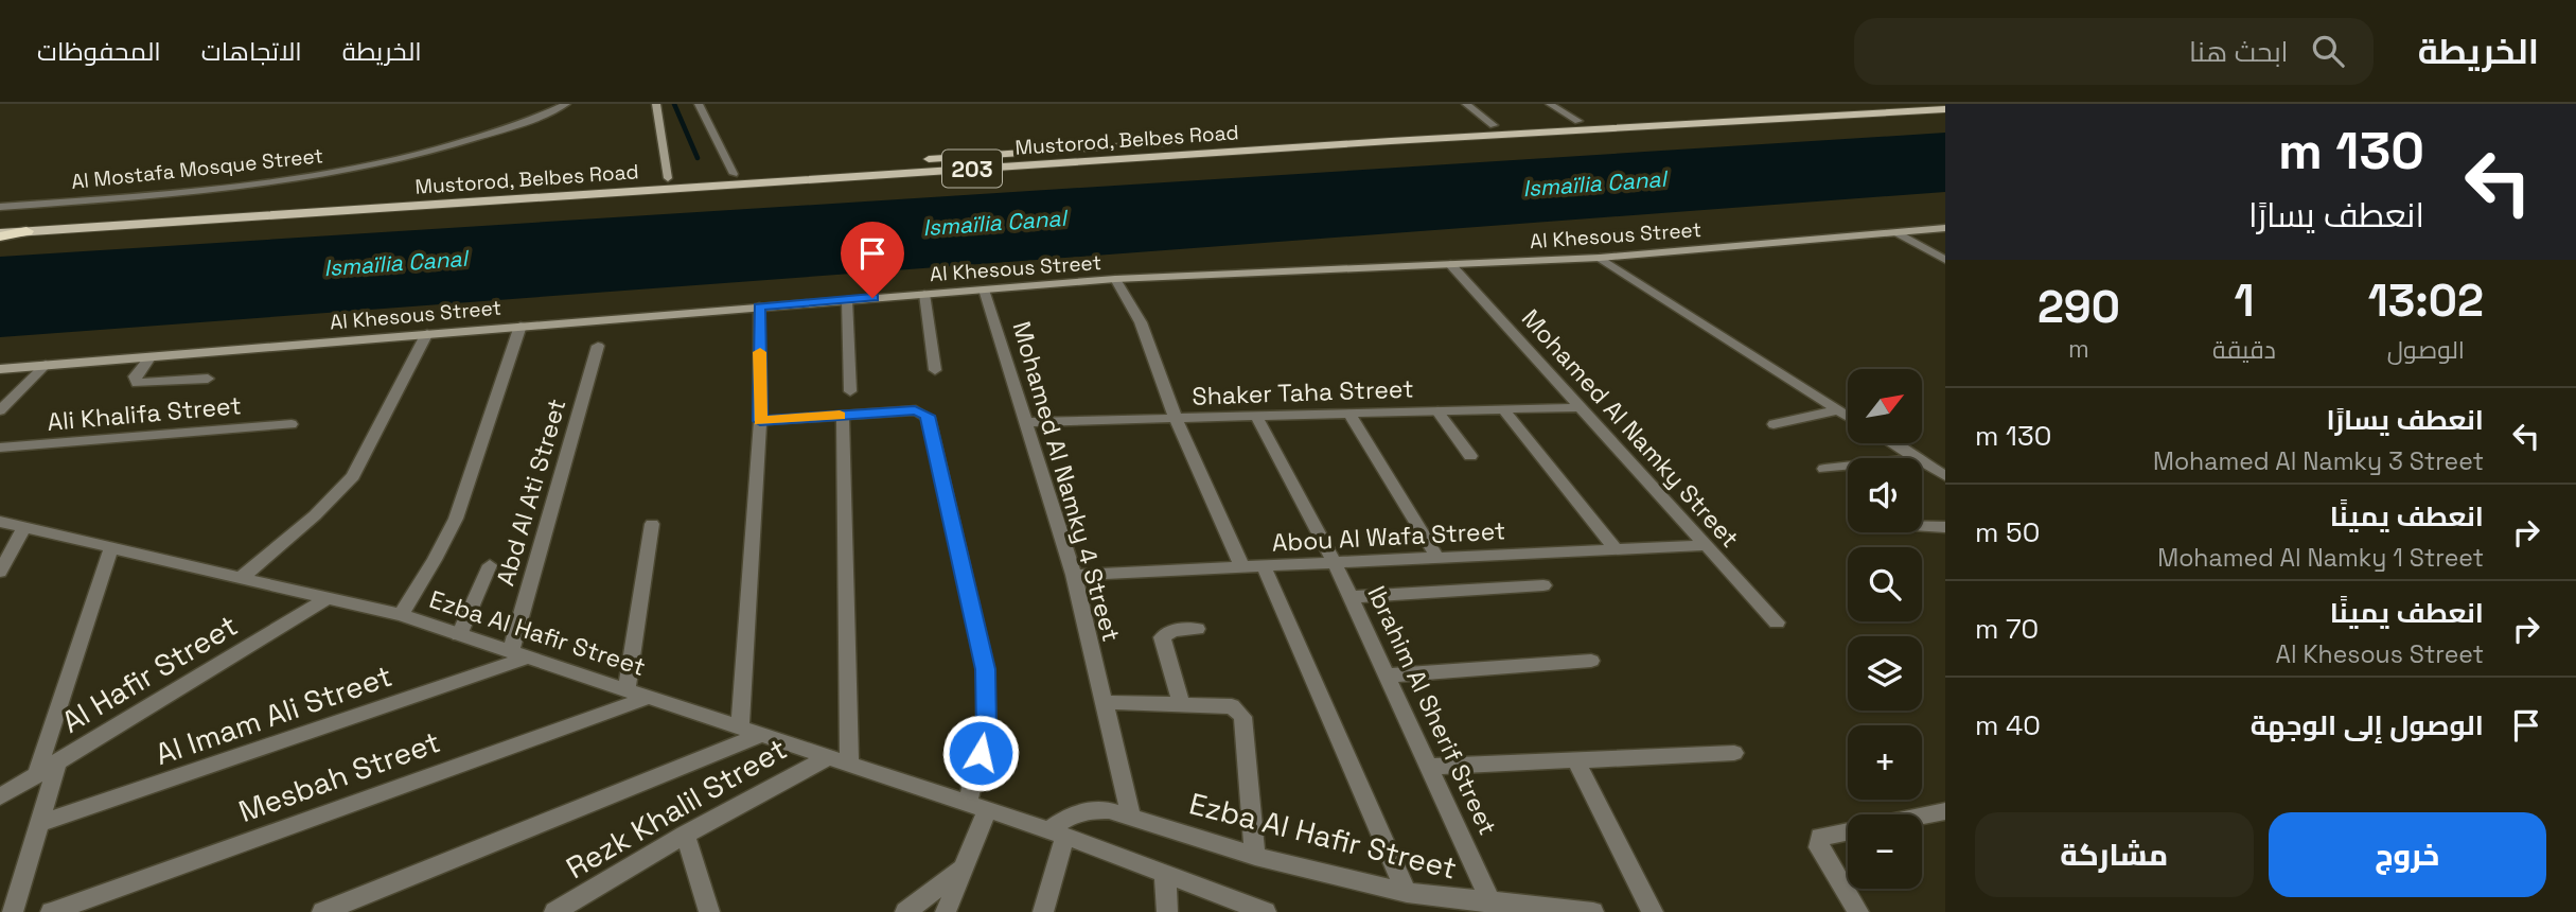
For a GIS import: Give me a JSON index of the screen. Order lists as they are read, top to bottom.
{
  "streets": {
    "main road": ["Mustorod, Belbes Road", "203", "Al Khesous Street"],
    "street": [
      "Al Mostafa Mosque Street",
      "Shaker Taha Street",
      "Ali Khalifa Street",
      "Mohamed Al Namky Street",
      "Mohamed Al Namky 4 Street",
      "Abd Al Ati Street",
      "Abou Al Wafa Street",
      "Ezba Al Hafir Street",
      "Al Hafir Street",
      "Ibrahim Al Sherif Street",
      "Al Imam Ali Street",
      "Mesbah Street",
      "Rezk Khalil Street"
    ]
  },
  "crossings": [
    ["Al Khesous Street", "Mohamed Al Namky Street"],
    ["Al Khesous Street", "Mohamed Al Namky 4 Street"],
    ["Shaker Taha Street", "Mohamed Al Namky Street"],
    ["Shaker Taha Street", "Mohamed Al Namky 4 Street"],
    ["Shaker Taha Street", "Ibrahim Al Sherif Street"],
    ["Mohamed Al Namky Street", "Abou Al Wafa Street"],
    ["Mohamed Al Namky 4 Street", "Abou Al Wafa Street"],
    ["Mohamed Al Namky 4 Street", "Ezba Al Hafir Street"],
    ["Abd Al Ati Street", "Ezba Al Hafir Street"],
    ["Abd Al Ati Street", "Al Imam Ali Street"],
    ["Abou Al Wafa Street", "Ibrahim Al Sherif Street"],
    ["Ezba Al Hafir Street", "Al Hafir Street"],
    ["Ezba Al Hafir Street", "Ibrahim Al Sherif Street"],
    ["Ezba Al Hafir Street", "Al Imam Ali Street"],
    ["Ezba Al Hafir Street", "Mesbah Street"],
    ["Ezba Al Hafir Street", "Rezk Khalil Street"]
  ],
  "water": ["Ismaïlia Canal"],
  "north": "top right",
  "page": {
    "header": "الخريطة",
    "search": "ابحث هنا",
    "nav": ["الخريطة", "الاتجاهات", "المحفوظات"],
    "turn": ["130 m", "انعطف يسارًا"],
    "eta": [
      "13:02",
      "الوصول",
      "1",
      "دقيقة",
      "290",
      "m"
    ],
    "map_buttons": ["+", "−"],
    "list": [
      {
        "name": "انعطف يسارًا",
        "note": "Mohamed Al Namky 3 Street",
        "value": "130 m"
      },
      {
        "name": "انعطف يمينًا",
        "note": "Mohamed Al Namky 1 Street",
        "value": "50 m"
      },
      {
        "name": "انعطف يمينًا",
        "note": "Al Khesous Street",
        "value": "70 m"
      },
      {
        "name": "الوصول إلى الوجهة",
        "value": "40 m"
      }
    ],
    "buttons": ["خروج", "مشاركة"]
  }
}
